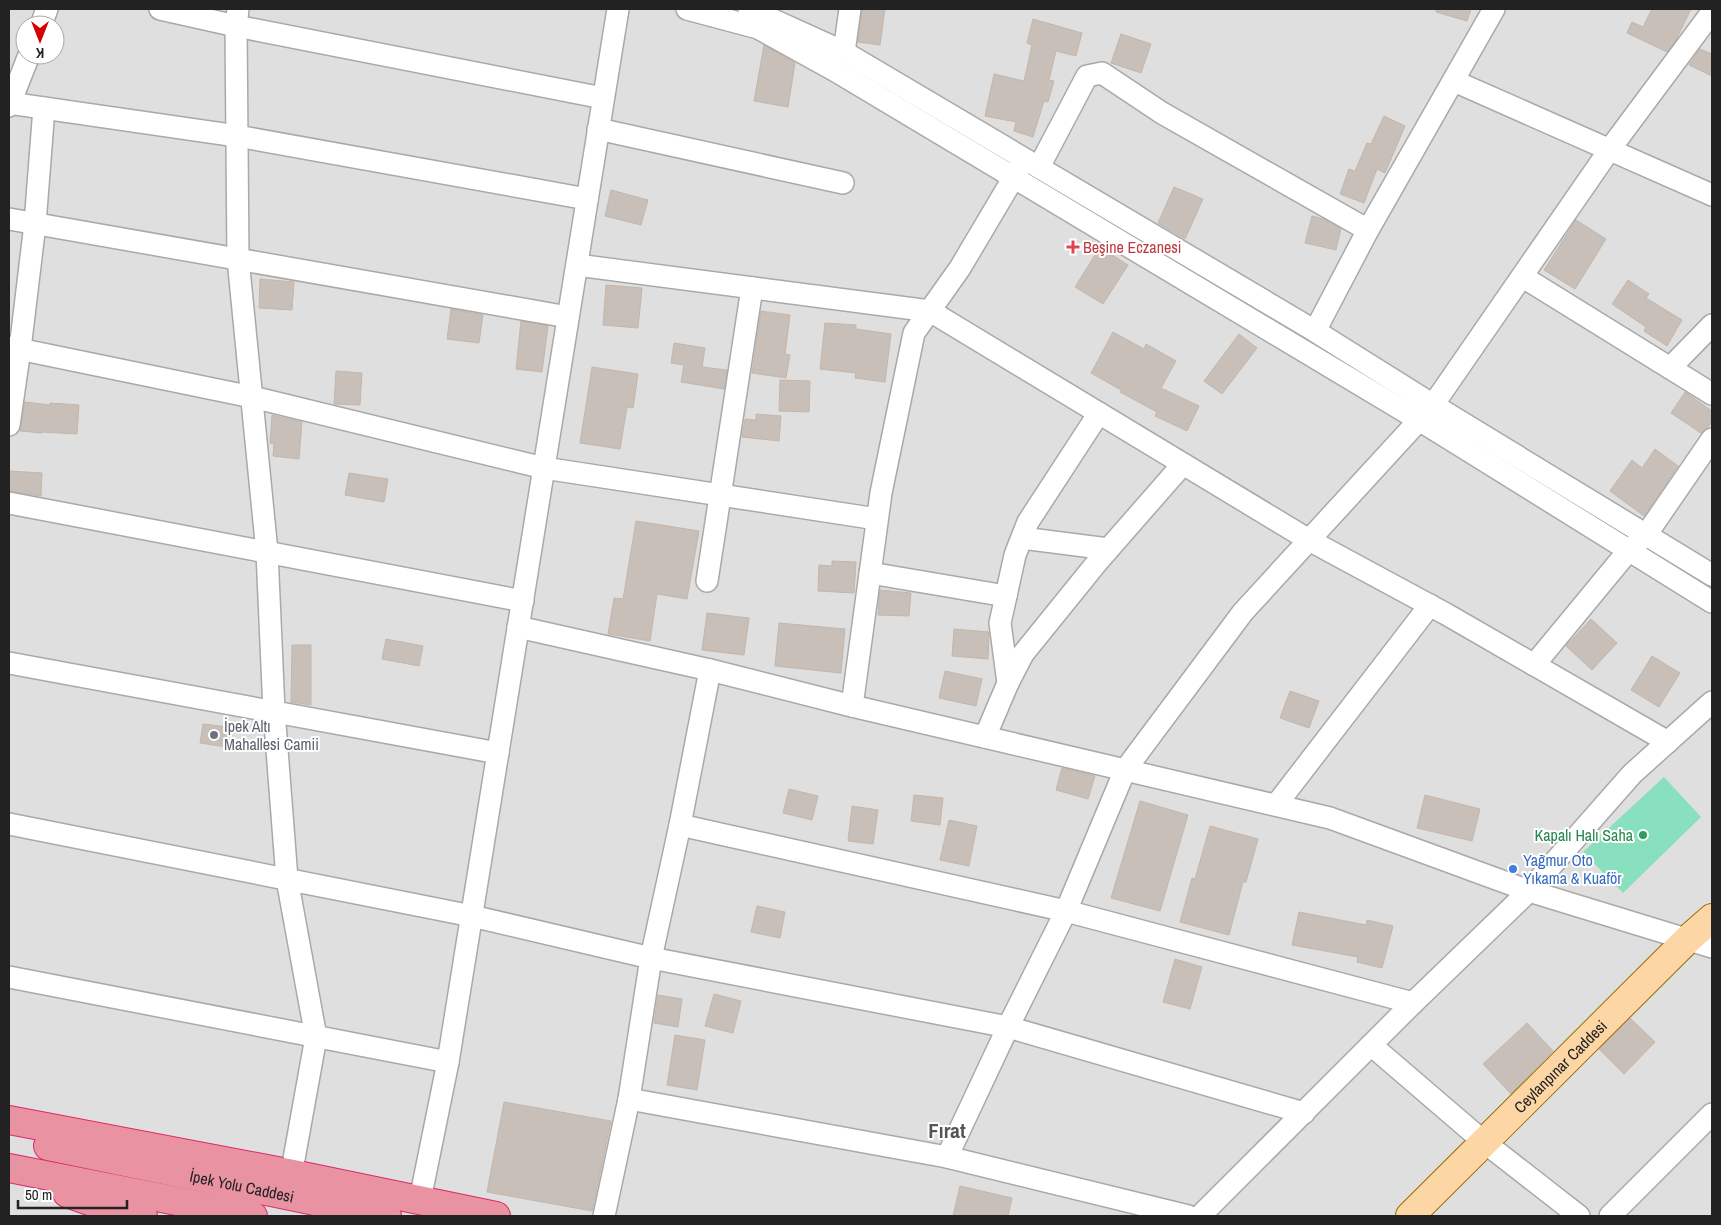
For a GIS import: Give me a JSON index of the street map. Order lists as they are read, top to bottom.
{
  "streets": {
    "highway": ["İpek Yolu Caddesi"],
    "main road": ["Ceylanpınar Caddesi"]
  },
  "districts": ["Fırat"],
  "places": {
    "health": ["Beşine Eczanesi"],
    "other": ["İpek Altı Mahallesi Camii", "Kapalı Halı Saha", "Yağmur Oto Yıkama & Kuaför"]
  },
  "scale_bar": "50 m",
  "north": "bottom"
}
